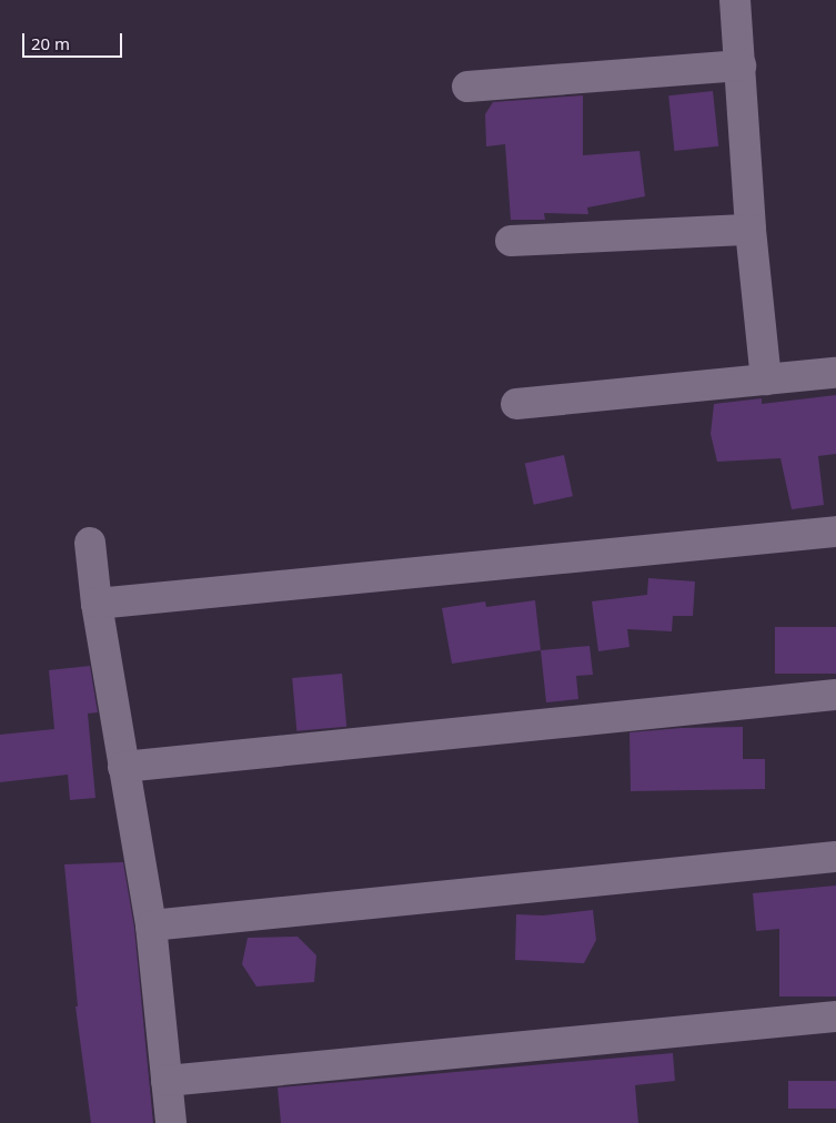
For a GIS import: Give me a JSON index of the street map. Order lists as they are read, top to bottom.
{
  "scale_bar": "20 m"
}
